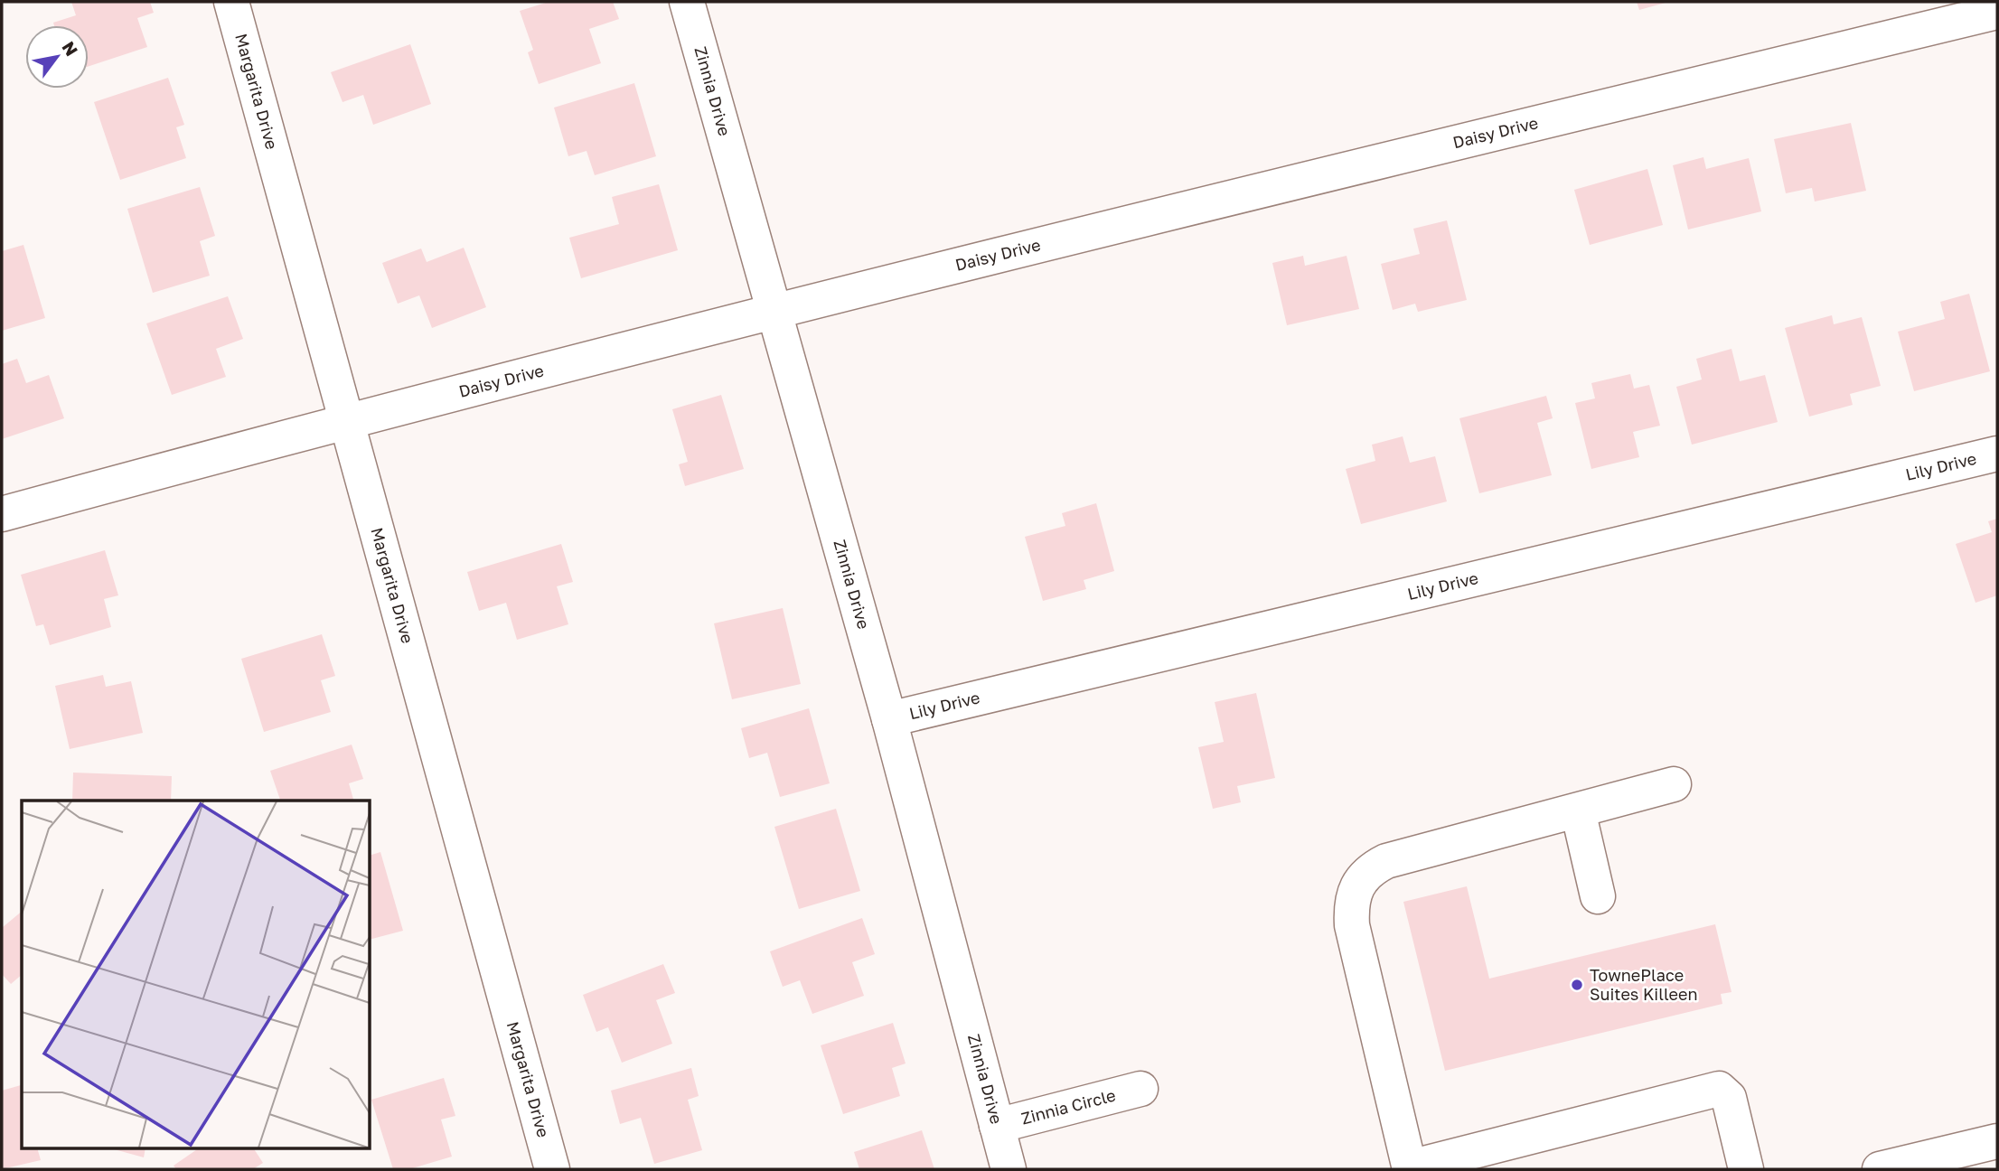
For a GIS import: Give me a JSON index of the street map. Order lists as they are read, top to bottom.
{
  "streets": {
    "street": [
      "Margarita Drive",
      "Zinnia Drive",
      "Daisy Drive",
      "Lily Drive",
      "Zinnia Circle"
    ]
  },
  "crossings": [
    ["Margarita Drive", "Daisy Drive"],
    ["Zinnia Drive", "Daisy Drive"],
    ["Zinnia Drive", "Lily Drive"],
    ["Zinnia Drive", "Zinnia Circle"]
  ],
  "places": ["TownePlace Suites Killeen"],
  "north": "top right"
}
